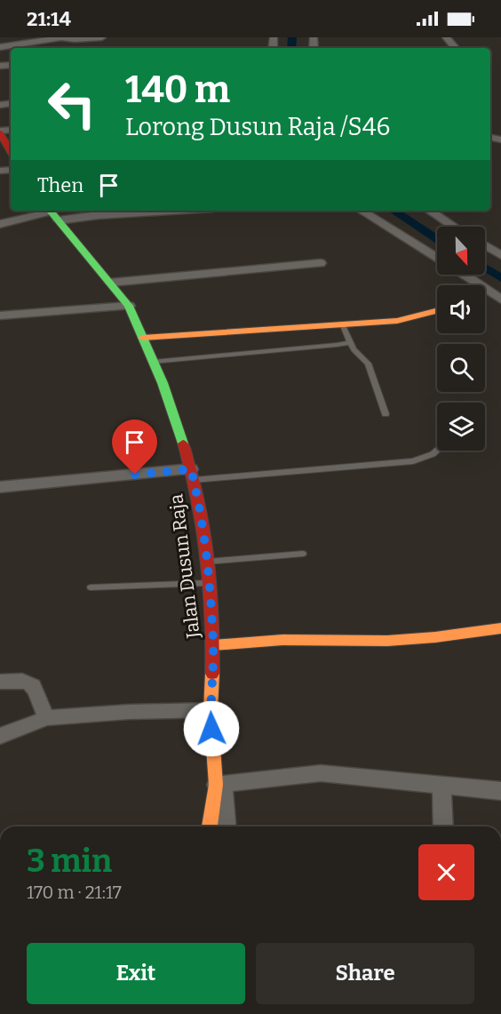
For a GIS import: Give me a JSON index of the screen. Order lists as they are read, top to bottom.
{
  "streets": {
    "main road": ["Jalan Dusun Raja"]
  },
  "north": "bottom",
  "page": {
    "status": "21:14",
    "turn": ["140 m", "Lorong Dusun Raja /S46"],
    "then": "Then",
    "heading": ["3 min", "170 m · 21:17"],
    "buttons": ["Exit", "Share"]
  }
}
